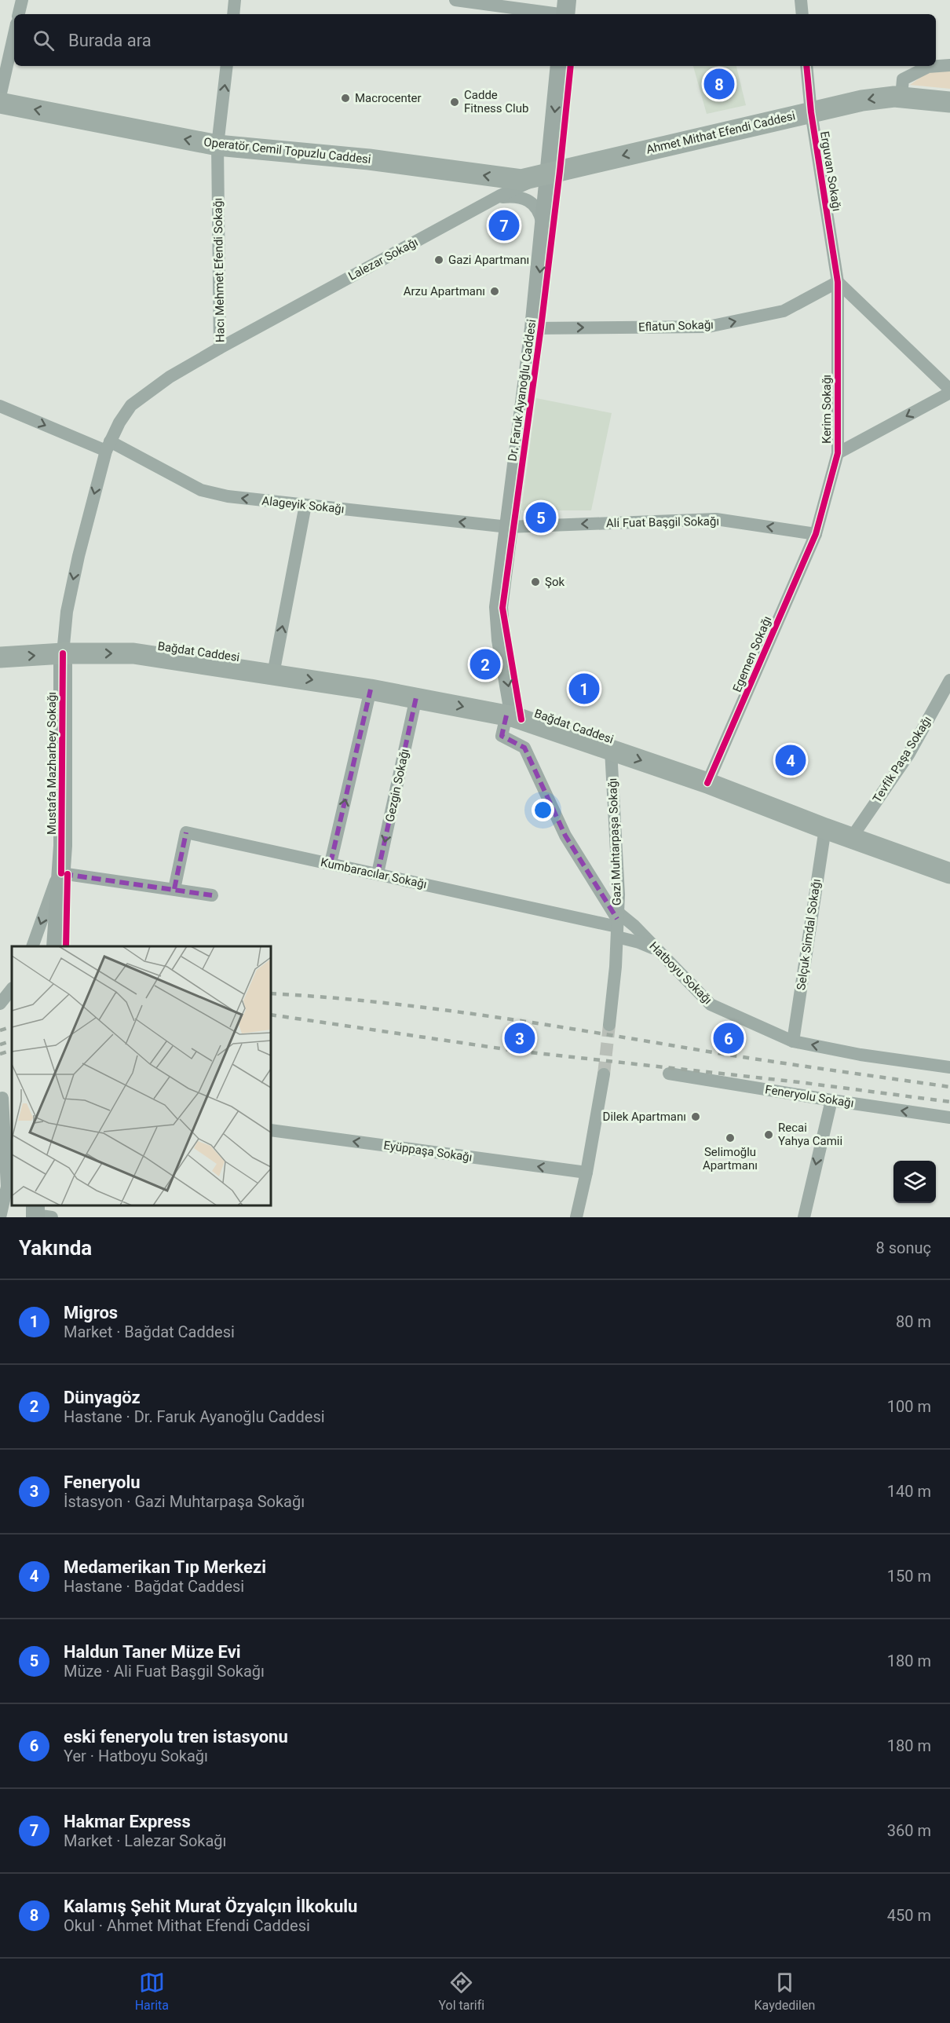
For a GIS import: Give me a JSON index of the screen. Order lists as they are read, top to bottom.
{
  "streets": {
    "main road": ["Ahmet Mithat Efendi Caddesi", "Operatör Cemil Topuzlu Caddesi", "Bağdat Caddesi"],
    "street": [
      "Erguvan Sokağı",
      "Lalezar Sokağı",
      "Hacı Mehmet Efendi Sokağı",
      "Eflatun Sokağı",
      "Dr. Faruk Ayanoğlu Caddesi",
      "Kerim Sokağı",
      "Alageyik Sokağı",
      "Ali Fuat Başgil Sokağı",
      "Egemen Sokağı",
      "Tevfik Paşa Sokağı",
      "Mustafa Mazharbey Sokağı",
      "Gezgin Sokağı",
      "Gazi Muhtarpaşa Sokağı",
      "Kumbaracılar Sokağı",
      "Selçuk Simdal Sokağı",
      "Hatboyu Sokağı",
      "Feneryolu Sokağı",
      "Eyüppaşa Sokağı"
    ]
  },
  "crossings": [
    ["Ahmet Mithat Efendi Caddesi", "Operatör Cemil Topuzlu Caddesi"],
    ["Ahmet Mithat Efendi Caddesi", "Erguvan Sokağı"],
    ["Ahmet Mithat Efendi Caddesi", "Lalezar Sokağı"],
    ["Ahmet Mithat Efendi Caddesi", "Dr. Faruk Ayanoğlu Caddesi"],
    ["Operatör Cemil Topuzlu Caddesi", "Lalezar Sokağı"],
    ["Operatör Cemil Topuzlu Caddesi", "Hacı Mehmet Efendi Sokağı"],
    ["Operatör Cemil Topuzlu Caddesi", "Dr. Faruk Ayanoğlu Caddesi"],
    ["Erguvan Sokağı", "Eflatun Sokağı"],
    ["Erguvan Sokağı", "Kerim Sokağı"],
    ["Lalezar Sokağı", "Hacı Mehmet Efendi Sokağı"],
    ["Lalezar Sokağı", "Dr. Faruk Ayanoğlu Caddesi"],
    ["Hacı Mehmet Efendi Sokağı", "Alageyik Sokağı"],
    ["Hacı Mehmet Efendi Sokağı", "Bağdat Caddesi"],
    ["Hacı Mehmet Efendi Sokağı", "Mustafa Mazharbey Sokağı"],
    ["Eflatun Sokağı", "Dr. Faruk Ayanoğlu Caddesi"],
    ["Eflatun Sokağı", "Kerim Sokağı"],
    ["Dr. Faruk Ayanoğlu Caddesi", "Alageyik Sokağı"],
    ["Dr. Faruk Ayanoğlu Caddesi", "Ali Fuat Başgil Sokağı"],
    ["Dr. Faruk Ayanoğlu Caddesi", "Bağdat Caddesi"],
    ["Kerim Sokağı", "Ali Fuat Başgil Sokağı"],
    ["Kerim Sokağı", "Egemen Sokağı"],
    ["Alageyik Sokağı", "Ali Fuat Başgil Sokağı"],
    ["Ali Fuat Başgil Sokağı", "Egemen Sokağı"],
    ["Bağdat Caddesi", "Egemen Sokağı"],
    ["Bağdat Caddesi", "Tevfik Paşa Sokağı"],
    ["Bağdat Caddesi", "Mustafa Mazharbey Sokağı"],
    ["Bağdat Caddesi", "Gezgin Sokağı"],
    ["Bağdat Caddesi", "Gazi Muhtarpaşa Sokağı"],
    ["Bağdat Caddesi", "Selçuk Simdal Sokağı"],
    ["Gezgin Sokağı", "Kumbaracılar Sokağı"],
    ["Gazi Muhtarpaşa Sokağı", "Kumbaracılar Sokağı"],
    ["Gazi Muhtarpaşa Sokağı", "Hatboyu Sokağı"],
    ["Kumbaracılar Sokağı", "Hatboyu Sokağı"],
    ["Selçuk Simdal Sokağı", "Hatboyu Sokağı"]
  ],
  "one_way": [
    "Ahmet Mithat Efendi Caddesi",
    "Operatör Cemil Topuzlu Caddesi",
    "Eflatun Sokağı",
    "Dr. Faruk Ayanoğlu Caddesi",
    "Ali Fuat Başgil Sokağı",
    "Bağdat Caddesi",
    "Hatboyu Sokağı",
    "Feneryolu Sokağı",
    "Eyüppaşa Sokağı"
  ],
  "places": [
    "Macrocenter",
    "Cadde Fitness Club",
    "Gazi Apartmanı",
    "Arzu Apartmanı",
    "Şok",
    "Dilek Apartmanı",
    "Recai Yahya Camii",
    "Selimoğlu Apartmanı"
  ],
  "page": {
    "search": "Burada ara",
    "pins": [
      "8",
      "7",
      "5",
      "2",
      "1",
      "4",
      "3",
      "6"
    ],
    "heading": ["Yakında", "8 sonuç"],
    "list": [
      {
        "mark": "1",
        "name": "Migros",
        "note": "Market · Bağdat Caddesi",
        "value": "80 m"
      },
      {
        "mark": "2",
        "name": "Dünyagöz",
        "note": "Hastane · Dr. Faruk Ayanoğlu Caddesi",
        "value": "100 m"
      },
      {
        "mark": "3",
        "name": "Feneryolu",
        "note": "İstasyon · Gazi Muhtarpaşa Sokağı",
        "value": "140 m"
      },
      {
        "mark": "4",
        "name": "Medamerikan Tıp Merkezi",
        "note": "Hastane · Bağdat Caddesi",
        "value": "150 m"
      },
      {
        "mark": "5",
        "name": "Haldun Taner Müze Evi",
        "note": "Müze · Ali Fuat Başgil Sokağı",
        "value": "180 m"
      },
      {
        "mark": "6",
        "name": "eski feneryolu tren istasyonu",
        "note": "Yer · Hatboyu Sokağı",
        "value": "180 m"
      },
      {
        "mark": "7",
        "name": "Hakmar Express",
        "note": "Market · Lalezar Sokağı",
        "value": "360 m"
      },
      {
        "mark": "8",
        "name": "Kalamış Şehit Murat Özyalçın İlkokulu",
        "note": "Okul · Ahmet Mithat Efendi Caddesi",
        "value": "450 m"
      }
    ],
    "nav": ["Harita", "Yol tarifi", "Kaydedilen"]
  }
}
